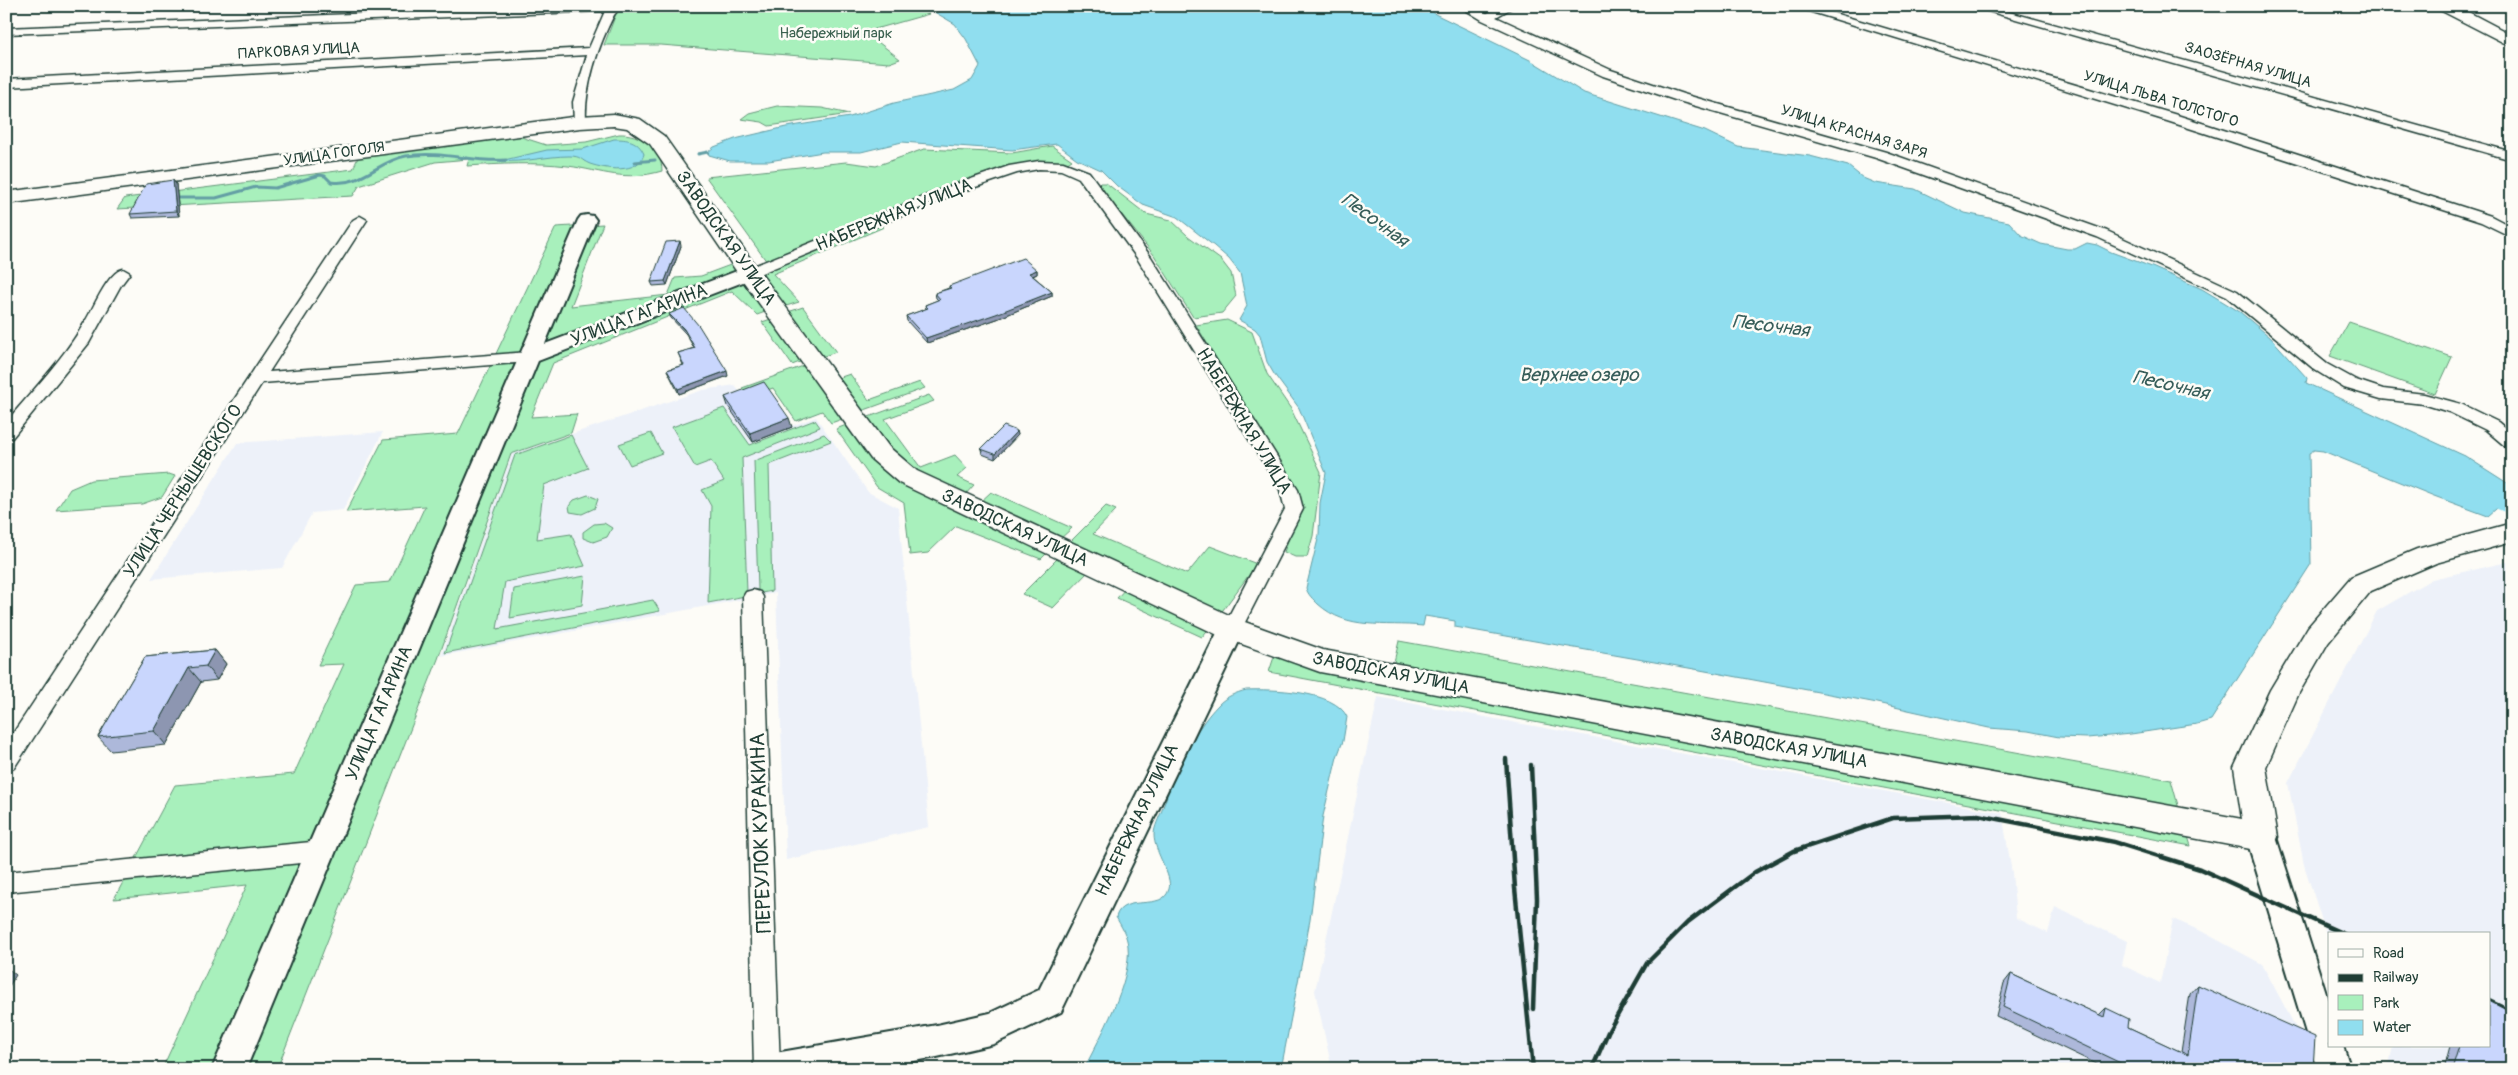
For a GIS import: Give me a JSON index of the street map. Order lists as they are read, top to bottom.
{
  "streets": {
    "main road": ["УЛИЦА ГОГОЛЯ", "ЗАВОДСКАЯ УЛИЦА"],
    "street": [
      "ПАРКОВАЯ УЛИЦА",
      "ЗАОЗЁРНАЯ УЛИЦА",
      "УЛИЦА ЛЬВА ТОЛСТОГО",
      "УЛИЦА КРАСНАЯ ЗАРЯ",
      "НАБЕРЕЖНАЯ УЛИЦА",
      "УЛИЦА ГАГАРИНА",
      "УЛИЦА ЧЕРНЫШЕВСКОГО",
      "ПЕРЕУЛОК КУРАКИНА"
    ]
  },
  "crossings": [
    ["УЛИЦА ГОГОЛЯ", "ЗАВОДСКАЯ УЛИЦА"],
    ["НАБЕРЕЖНАЯ УЛИЦА", "ЗАВОДСКАЯ УЛИЦА"],
    ["НАБЕРЕЖНАЯ УЛИЦА", "УЛИЦА ГАГАРИНА"],
    ["ЗАВОДСКАЯ УЛИЦА", "УЛИЦА ГАГАРИНА"]
  ],
  "water": ["Песочная", "Верхнее озеро"],
  "parks": ["Набережный парк"],
  "legend": [
    "Road",
    "Railway",
    "Park",
    "Water"
  ]
}
